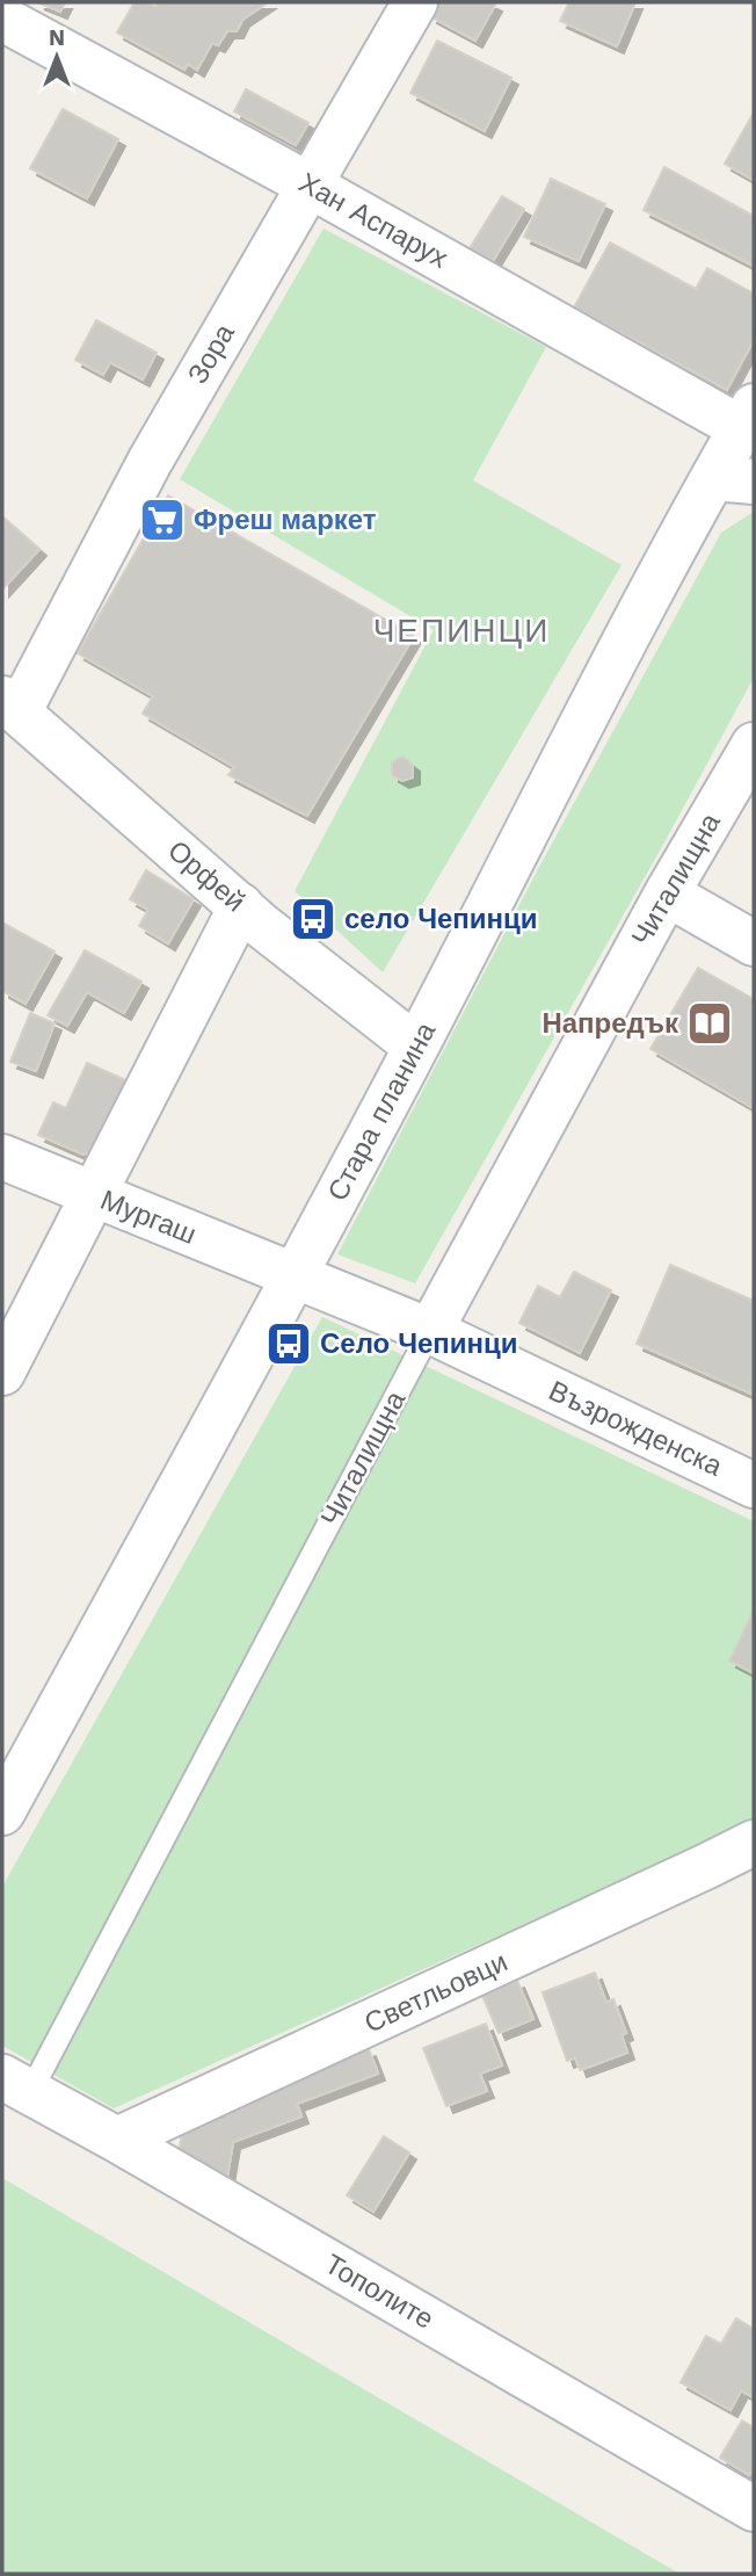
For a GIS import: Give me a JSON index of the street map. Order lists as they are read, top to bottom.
{
  "streets": {
    "street": [
      "Хан Аспарух",
      "Зора",
      "Орфей",
      "Читалищна",
      "Стара планина",
      "Мургаш",
      "Възрожденска",
      "Светльовци",
      "Тополите"
    ]
  },
  "crossings": [
    ["Хан Аспарух", "Зора"],
    ["Хан Аспарух", "Стара планина"],
    ["Зора", "Орфей"],
    ["Орфей", "Стара планина"],
    ["Читалищна", "Възрожденска"],
    ["Читалищна", "Тополите"],
    ["Стара планина", "Мургаш"],
    ["Стара планина", "Възрожденска"],
    ["Мургаш", "Възрожденска"],
    ["Светльовци", "Тополите"]
  ],
  "districts": ["ЧЕПИНЦИ"],
  "places": {
    "supermarket": ["Фреш маркет"],
    "bus stop": ["село Чепинци", "Село Чепинци"],
    "library": ["Напредък"]
  },
  "north": "top"
}
